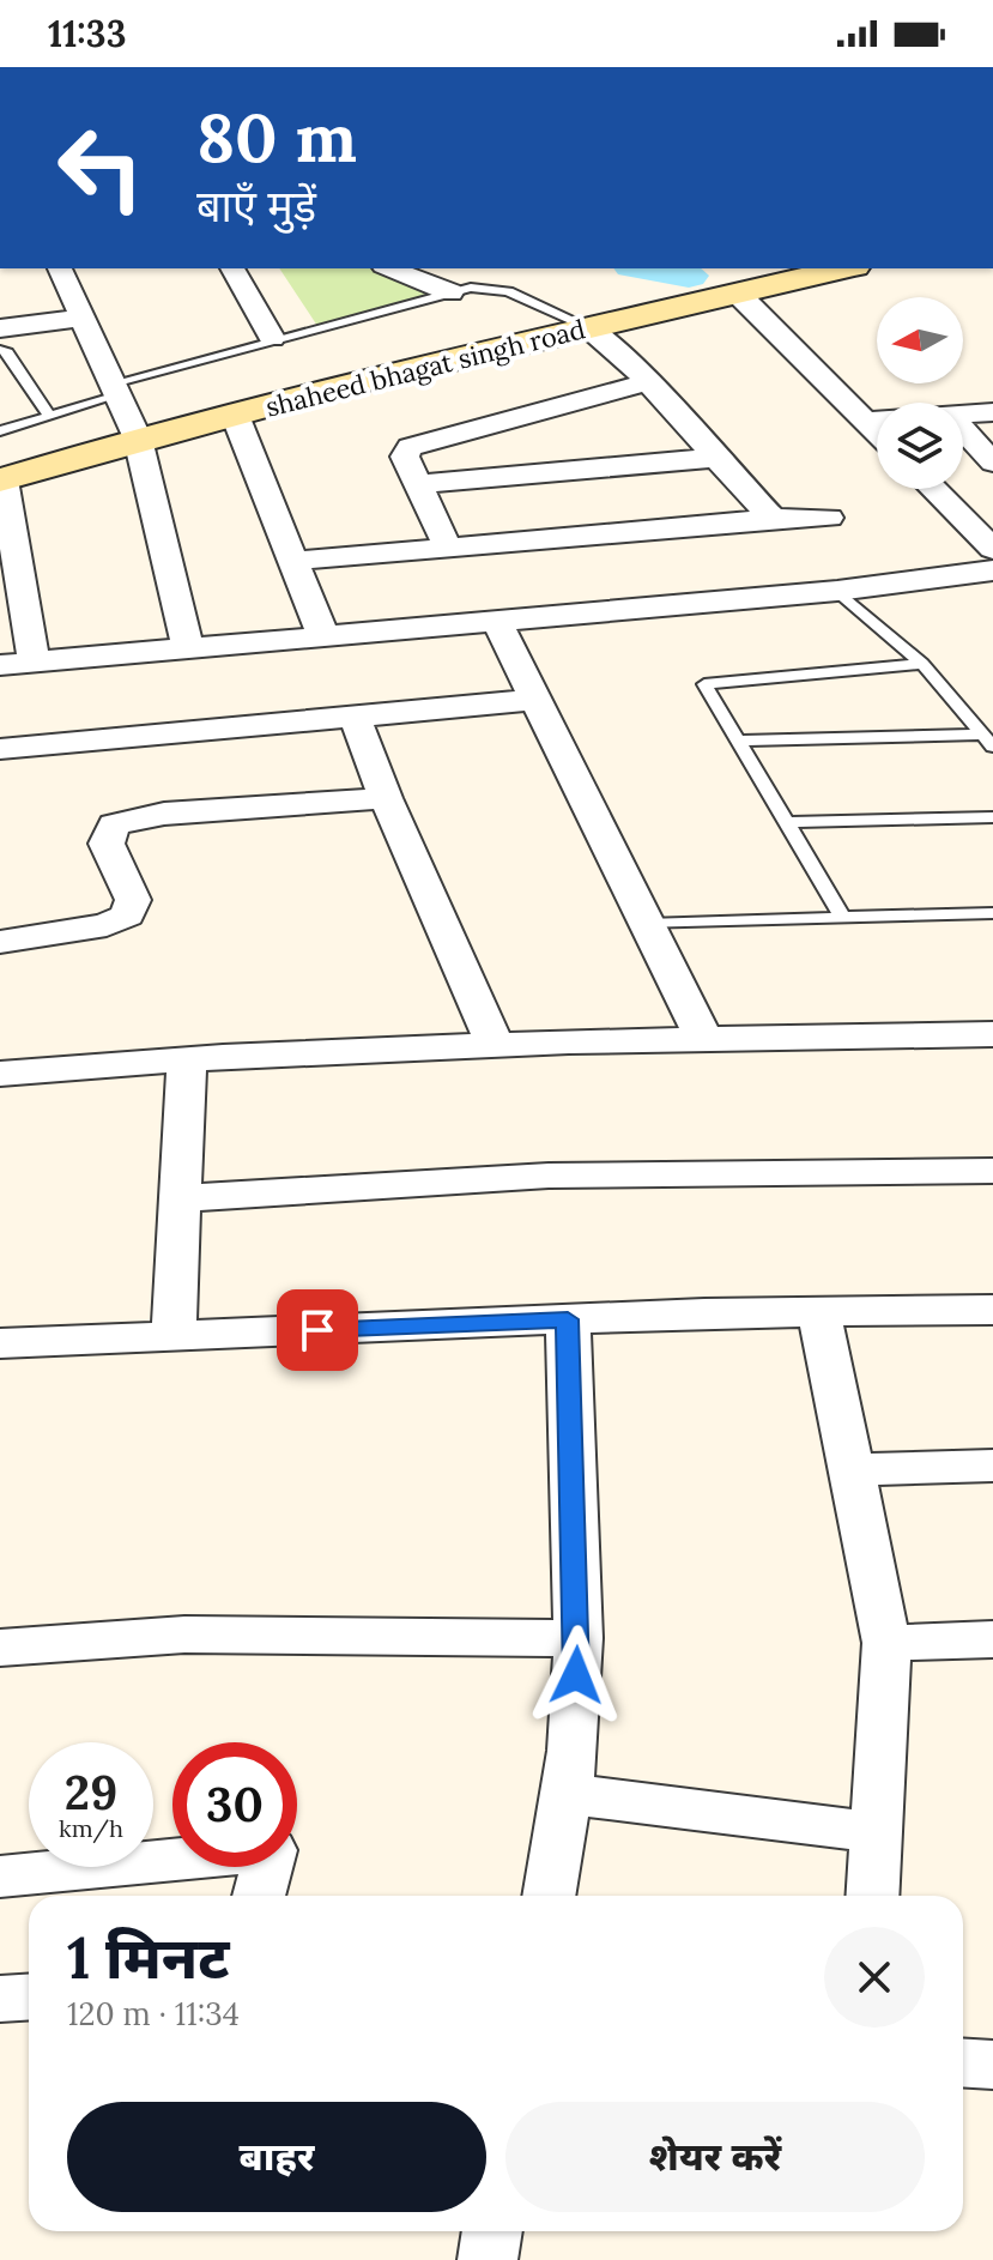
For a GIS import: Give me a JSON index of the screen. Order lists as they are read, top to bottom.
{
  "streets": {
    "street": ["shaheed bhagat singh road"]
  },
  "north": "left",
  "page": {
    "status": "11:33",
    "turn": ["80 m", "बाएँ मुड़ें"],
    "speed": "29 km/h",
    "limit": "30",
    "heading": ["1 मिनट", "120 m · 11:34"],
    "buttons": ["बाहर", "शेयर करें"]
  }
}
